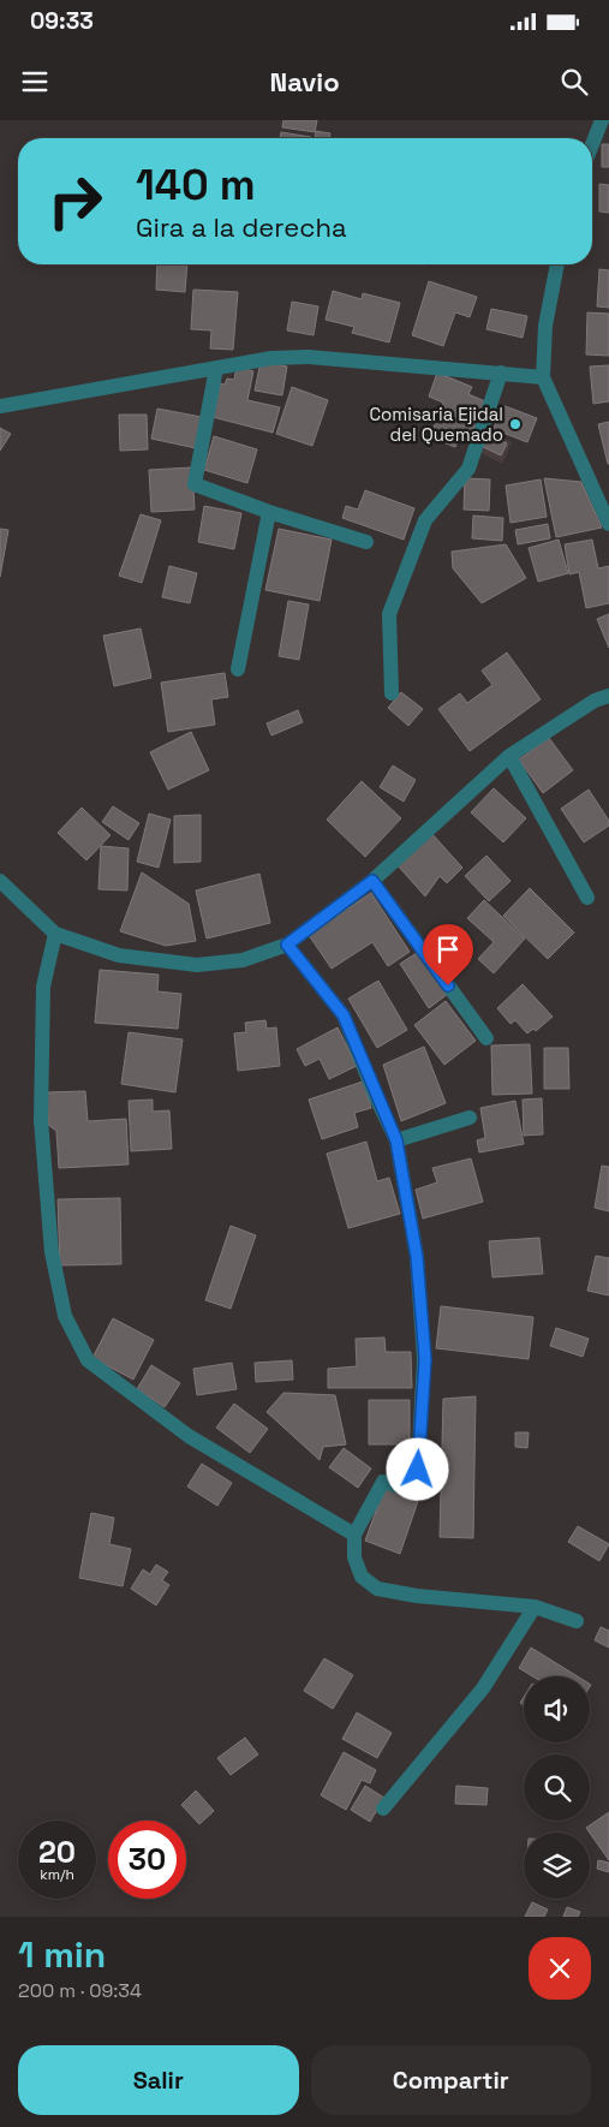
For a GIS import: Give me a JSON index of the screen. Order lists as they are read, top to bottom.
{
  "places": ["Comisaria Ejidal del Quemado"],
  "page": {
    "status": "09:33",
    "header": "Navio",
    "turn": ["140 m", "Gira a la derecha"],
    "speed": "20 km/h",
    "limit": "30",
    "heading": ["1 min", "200 m · 09:34"],
    "buttons": ["Salir", "Compartir"]
  }
}
